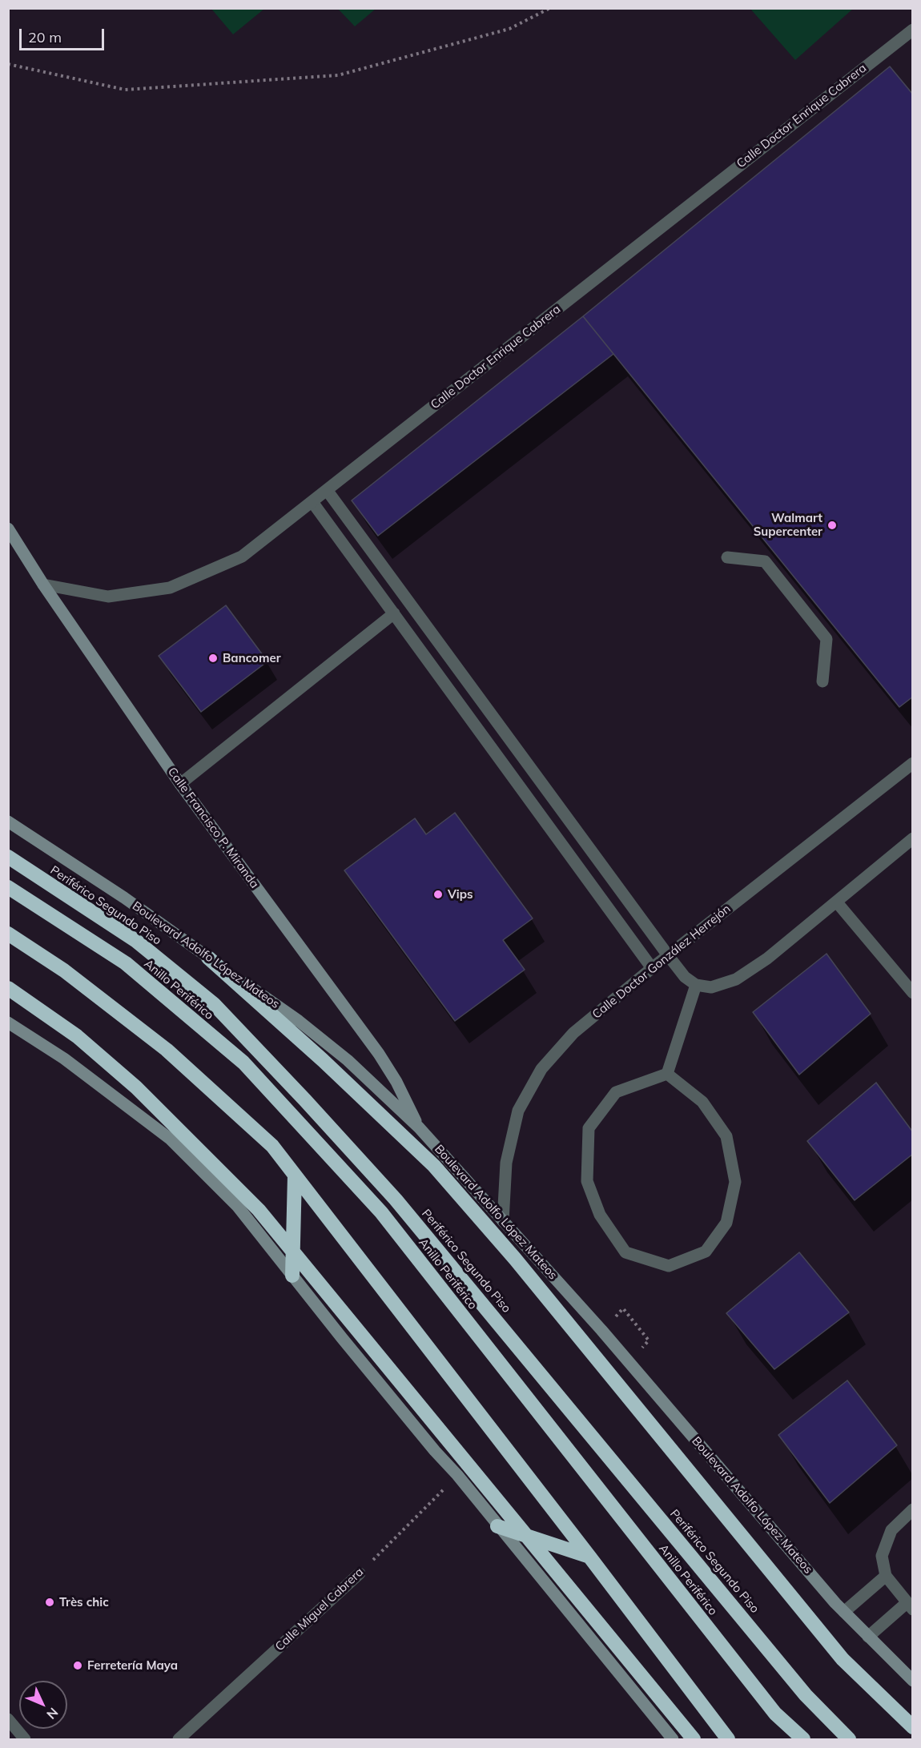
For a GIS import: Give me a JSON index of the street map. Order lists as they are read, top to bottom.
{
  "streets": {
    "highway": ["Periférico Segundo Piso", "Anillo Periférico"],
    "main road": ["Calle Francisco P. Miranda", "Boulevard Adolfo López Mateos"],
    "street": ["Calle Doctor Enrique Cabrera", "Calle Doctor González Herrejón", "Calle Miguel Cabrera"]
  },
  "crossings": [
    ["Calle Doctor Enrique Cabrera", "Calle Francisco P. Miranda"],
    ["Calle Francisco P. Miranda", "Boulevard Adolfo López Mateos"],
    ["Boulevard Adolfo López Mateos", "Calle Doctor González Herrejón"]
  ],
  "places": [
    "Walmart Supercenter",
    "Bancomer",
    "Vips",
    "Très chic",
    "Ferretería Maya"
  ],
  "scale_bar": "20 m",
  "north": "bottom right"
}
